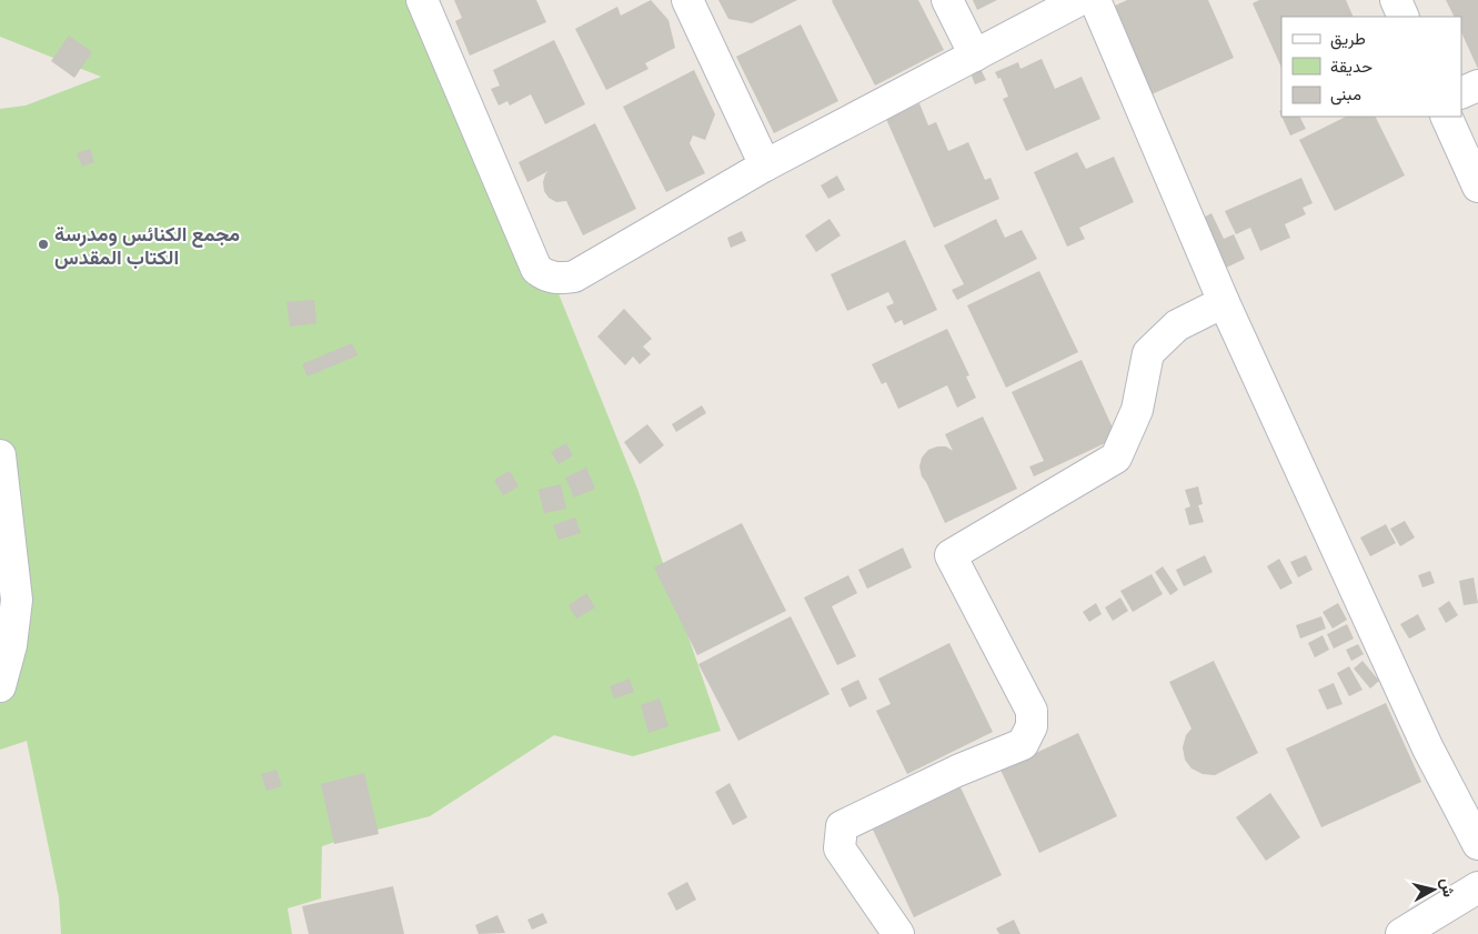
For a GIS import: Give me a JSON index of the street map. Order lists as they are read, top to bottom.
{
  "places": ["مجمع الكنائس ومدرسة الكتاب المقدس"],
  "legend": ["طريق", "حديقة", "مبنى"],
  "north": "right"
}
